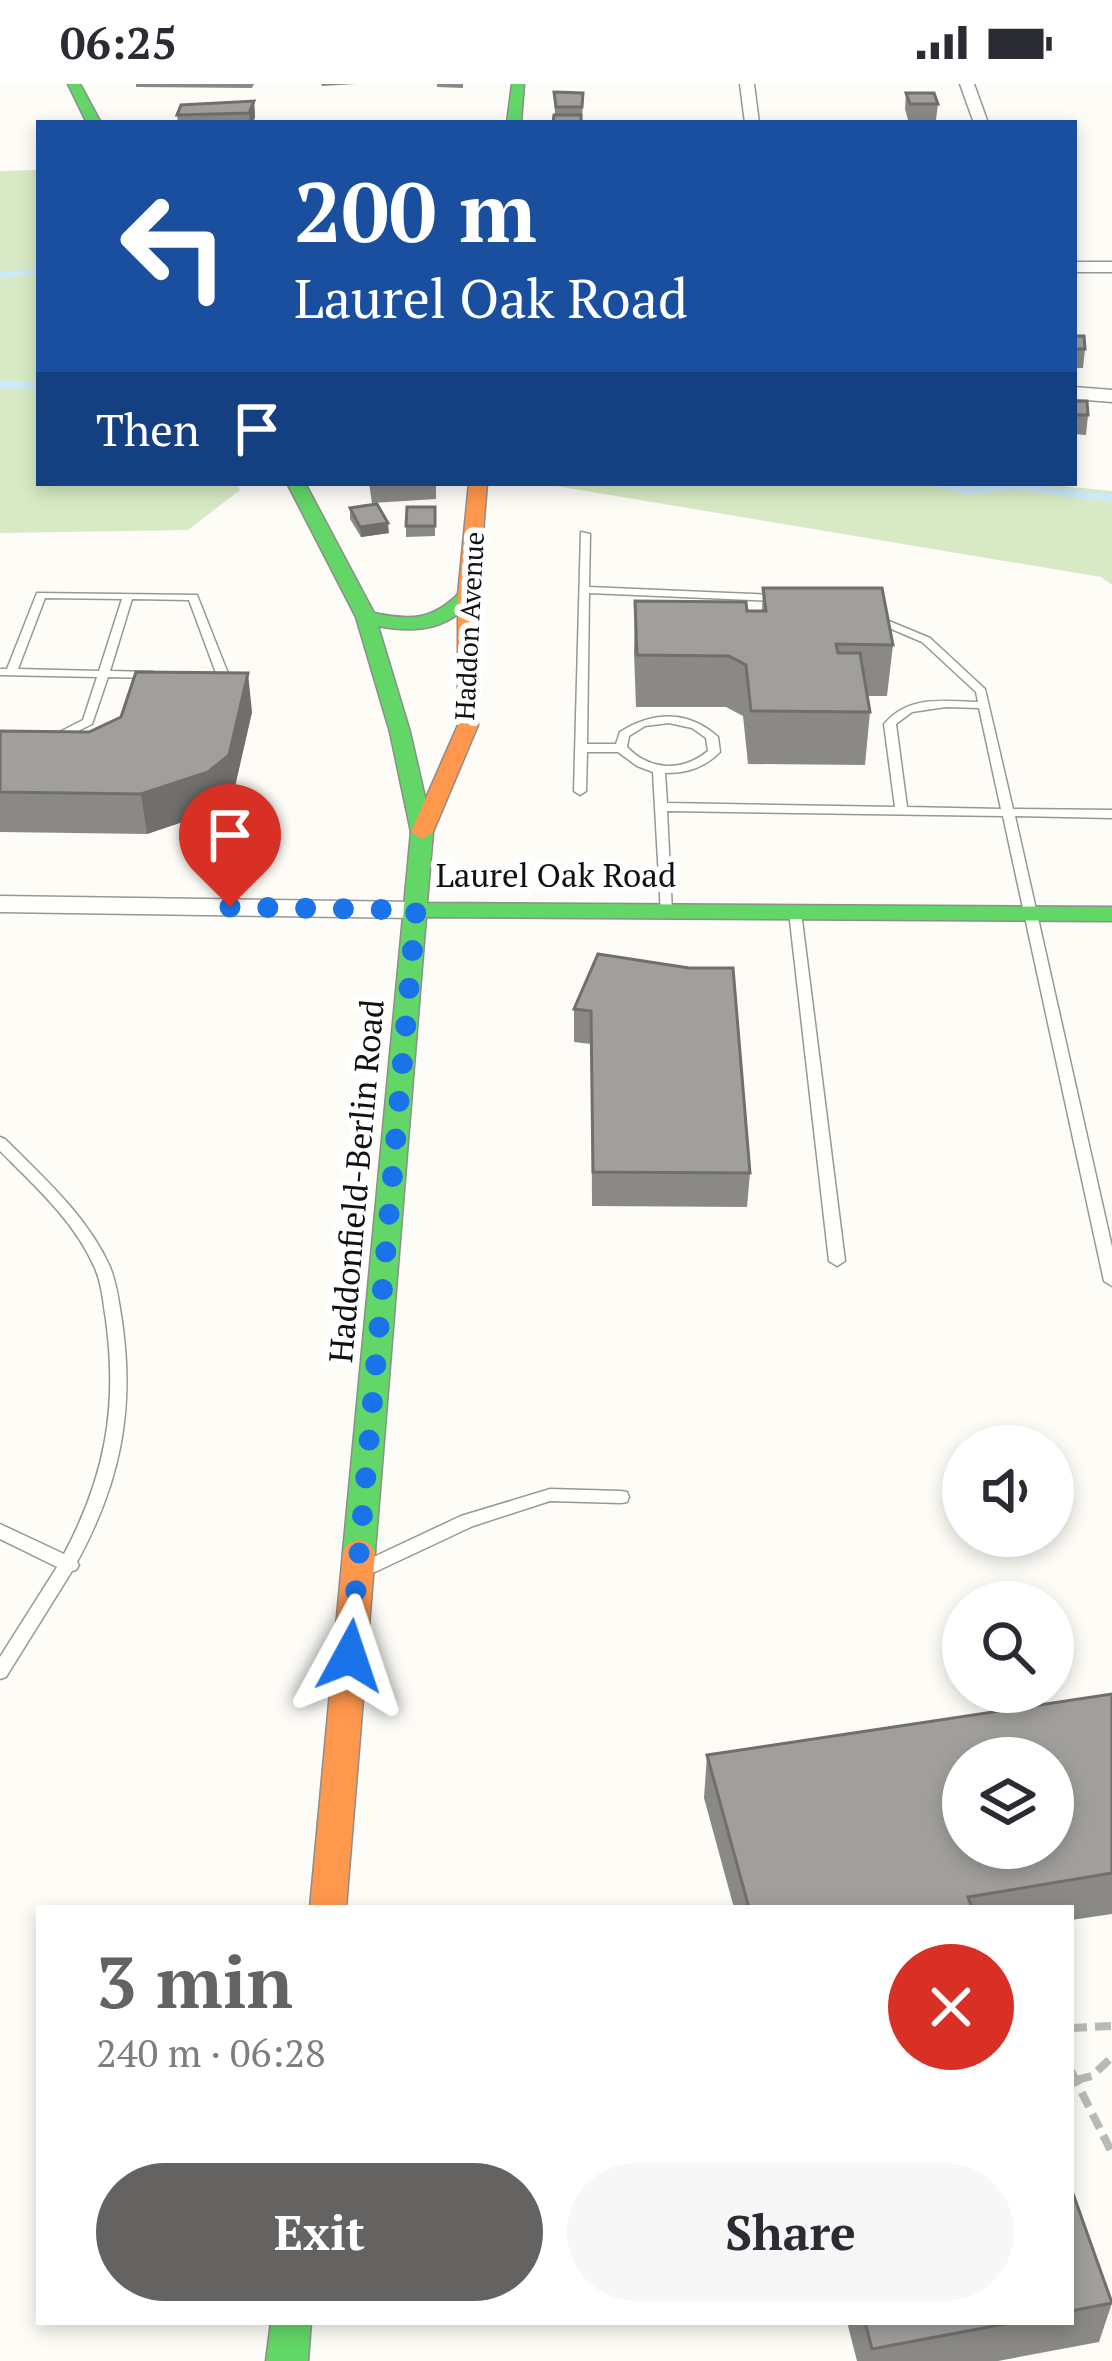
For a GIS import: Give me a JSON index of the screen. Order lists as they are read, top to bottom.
{
  "streets": {
    "main road": ["Haddon Avenue", "Laurel Oak Road", "Haddonfield-Berlin Road"]
  },
  "crossings": [
    ["Haddon Avenue", "Haddonfield-Berlin Road"],
    ["Laurel Oak Road", "Haddonfield-Berlin Road"]
  ],
  "page": {
    "status": "06:25",
    "turn": ["200 m", "Laurel Oak Road"],
    "then": "Then",
    "heading": ["3 min", "240 m · 06:28"],
    "buttons": ["Exit", "Share"]
  }
}
